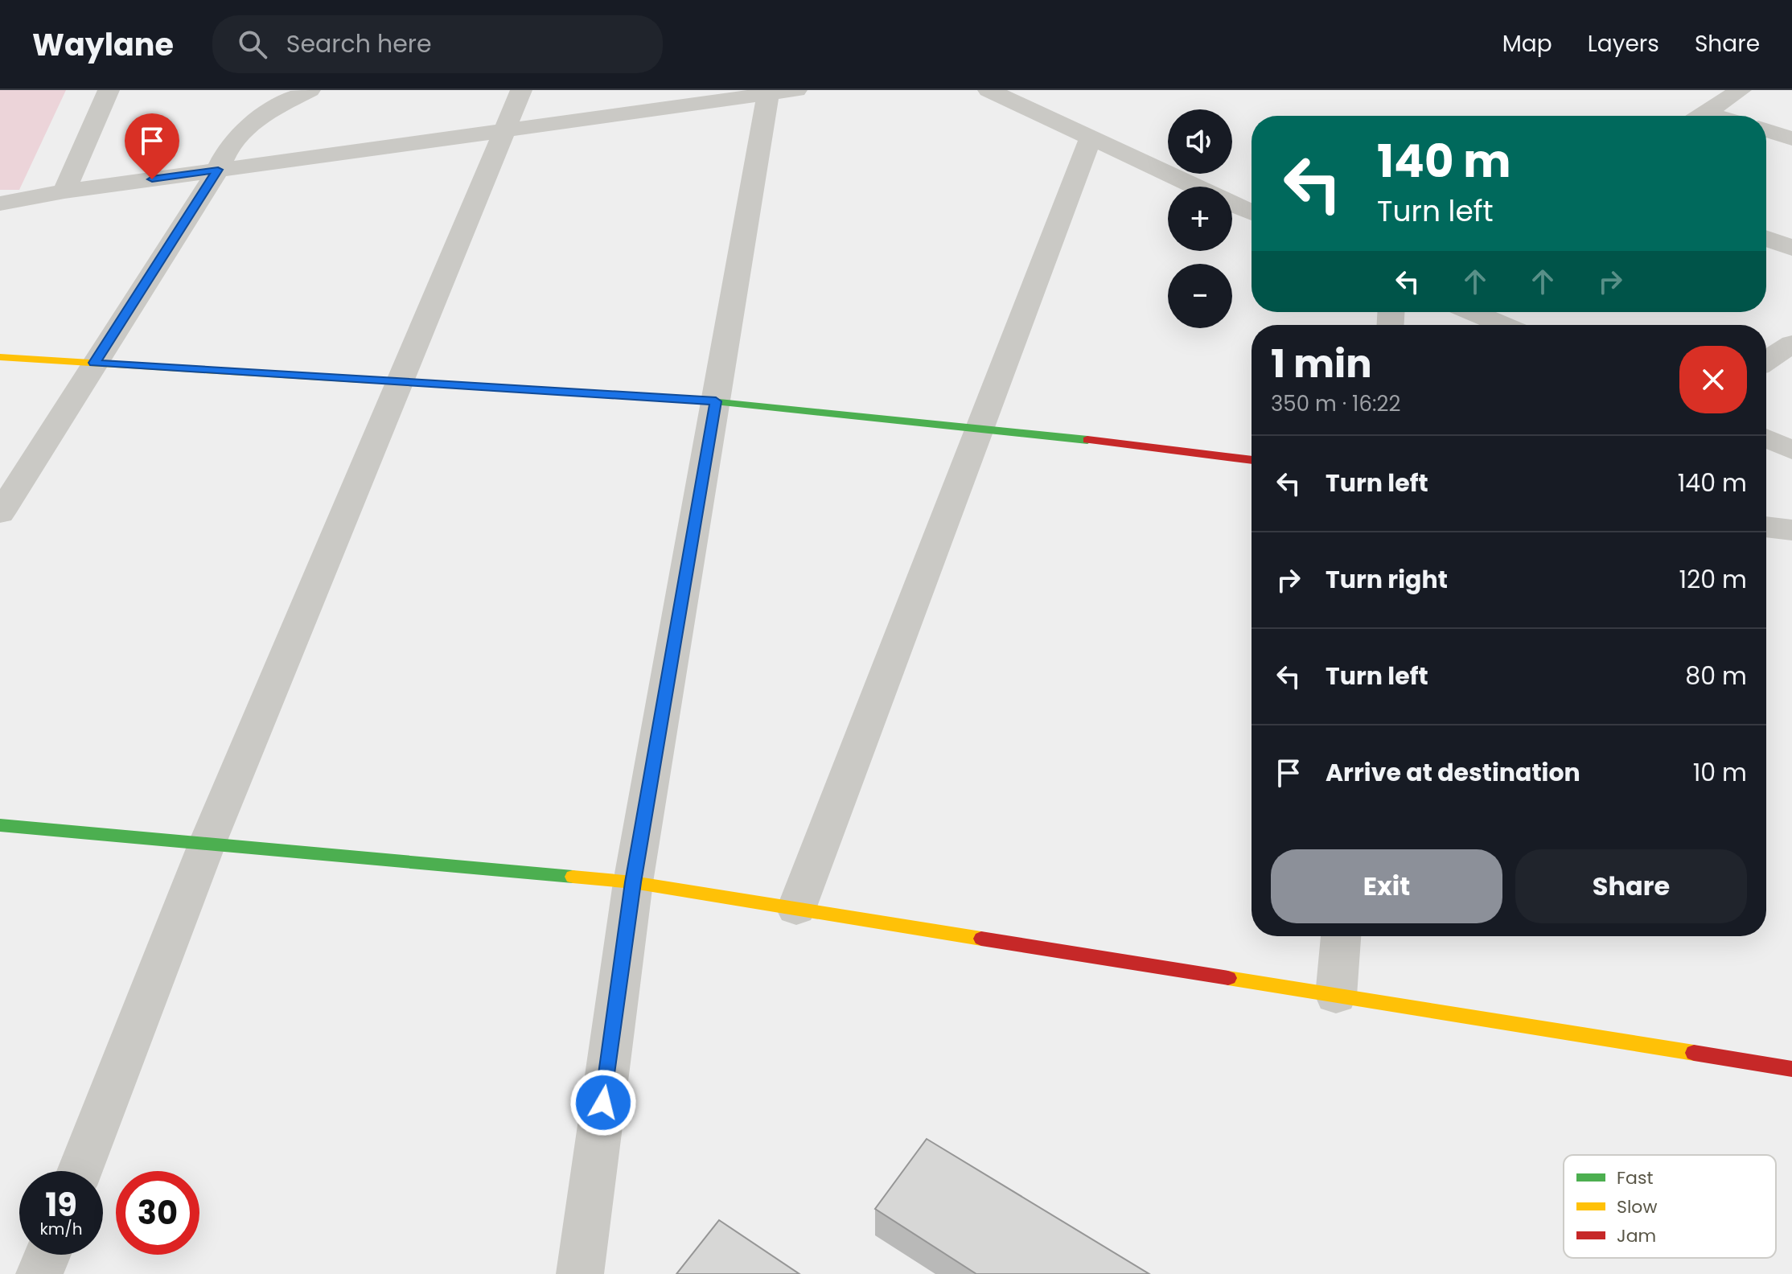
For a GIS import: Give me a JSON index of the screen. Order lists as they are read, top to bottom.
{
  "legend": ["Fast", "Slow", "Jam"],
  "page": {
    "header": "Waylane",
    "search": "Search here",
    "nav": ["Map", "Layers", "Share"],
    "map_buttons": ["+", "−"],
    "turn": ["140 m", "Turn left"],
    "heading": ["1 min", "350 m · 16:22"],
    "list": [
      {
        "name": "Turn left",
        "value": "140 m"
      },
      {
        "name": "Turn right",
        "value": "120 m"
      },
      {
        "name": "Turn left",
        "value": "80 m"
      },
      {
        "name": "Arrive at destination",
        "value": "10 m"
      }
    ],
    "buttons": ["Exit", "Share"],
    "speed": "19 km/h",
    "limit": "30"
  }
}
